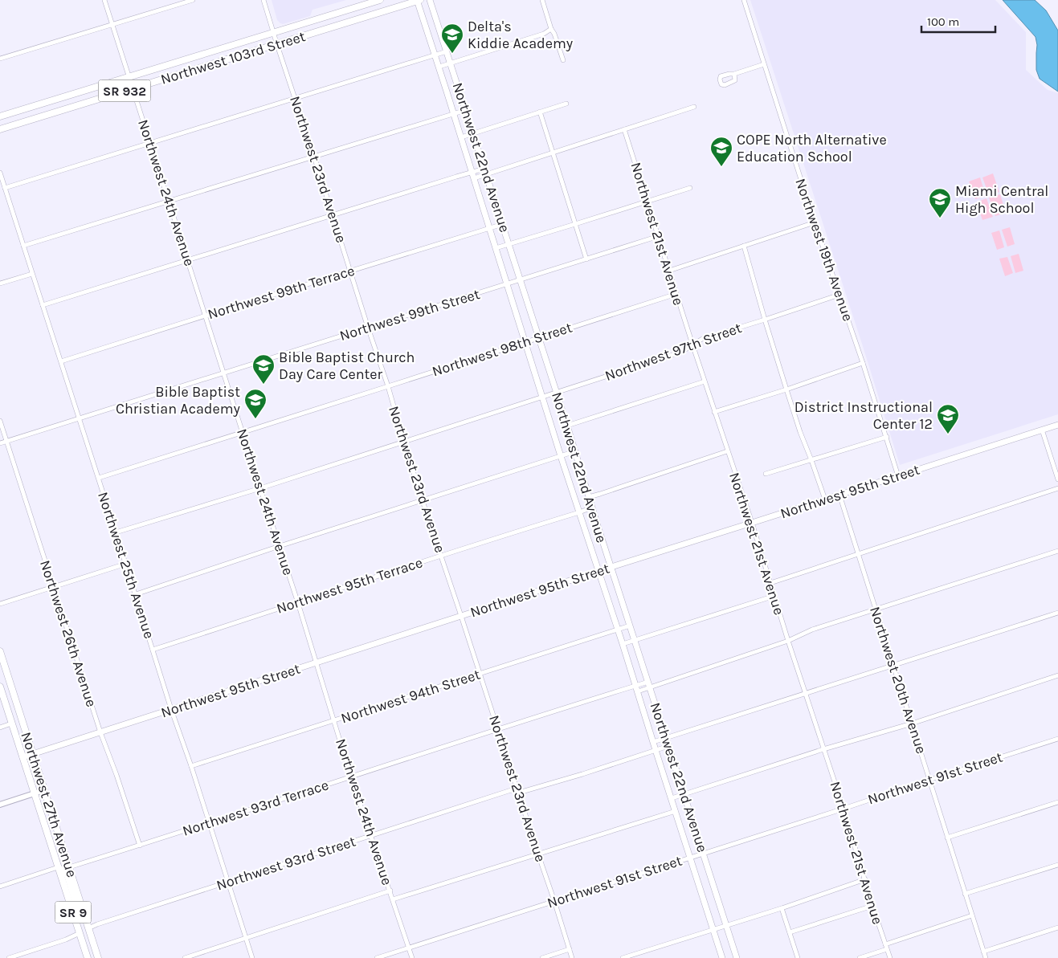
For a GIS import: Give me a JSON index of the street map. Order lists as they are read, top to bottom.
{
  "streets": {
    "main road": [
      "Northwest 103rd Street",
      "SR 932",
      "Northwest 22nd Avenue",
      "Northwest 95th Street",
      "Northwest 27th Avenue",
      "SR 9"
    ],
    "street": [
      "Northwest 23rd Avenue",
      "Northwest 24th Avenue",
      "Northwest 21st Avenue",
      "Northwest 19th Avenue",
      "Northwest 99th Terrace",
      "Northwest 99th Street",
      "Northwest 98th Street",
      "Northwest 97th Street",
      "Northwest 25th Avenue",
      "Northwest 95th Terrace",
      "Northwest 26th Avenue",
      "Northwest 20th Avenue",
      "Northwest 94th Street",
      "Northwest 91st Street",
      "Northwest 93rd Terrace",
      "Northwest 93rd Street"
    ]
  },
  "crossings": [
    ["Northwest 103rd Street", "Northwest 22nd Avenue"],
    ["Northwest 103rd Street", "Northwest 23rd Avenue"],
    ["Northwest 103rd Street", "Northwest 24th Avenue"],
    ["Northwest 22nd Avenue", "Northwest 99th Terrace"],
    ["Northwest 22nd Avenue", "Northwest 99th Street"],
    ["Northwest 22nd Avenue", "Northwest 98th Street"],
    ["Northwest 22nd Avenue", "Northwest 97th Street"],
    ["Northwest 22nd Avenue", "Northwest 95th Street"],
    ["Northwest 22nd Avenue", "Northwest 95th Terrace"],
    ["Northwest 22nd Avenue", "Northwest 94th Street"],
    ["Northwest 22nd Avenue", "Northwest 91st Street"],
    ["Northwest 22nd Avenue", "Northwest 93rd Terrace"],
    ["Northwest 22nd Avenue", "Northwest 93rd Street"],
    ["Northwest 23rd Avenue", "Northwest 99th Terrace"],
    ["Northwest 23rd Avenue", "Northwest 99th Street"],
    ["Northwest 23rd Avenue", "Northwest 98th Street"],
    ["Northwest 23rd Avenue", "Northwest 97th Street"],
    ["Northwest 23rd Avenue", "Northwest 95th Street"],
    ["Northwest 23rd Avenue", "Northwest 95th Terrace"],
    ["Northwest 23rd Avenue", "Northwest 94th Street"],
    ["Northwest 23rd Avenue", "Northwest 91st Street"],
    ["Northwest 23rd Avenue", "Northwest 93rd Terrace"],
    ["Northwest 23rd Avenue", "Northwest 93rd Street"],
    ["Northwest 24th Avenue", "Northwest 99th Terrace"],
    ["Northwest 24th Avenue", "Northwest 99th Street"],
    ["Northwest 24th Avenue", "Northwest 98th Street"],
    ["Northwest 24th Avenue", "Northwest 97th Street"],
    ["Northwest 24th Avenue", "Northwest 95th Street"],
    ["Northwest 24th Avenue", "Northwest 95th Terrace"],
    ["Northwest 24th Avenue", "Northwest 94th Street"],
    ["Northwest 24th Avenue", "Northwest 91st Street"],
    ["Northwest 24th Avenue", "Northwest 93rd Terrace"],
    ["Northwest 24th Avenue", "Northwest 93rd Street"],
    ["Northwest 21st Avenue", "Northwest 99th Street"],
    ["Northwest 21st Avenue", "Northwest 98th Street"],
    ["Northwest 21st Avenue", "Northwest 97th Street"],
    ["Northwest 21st Avenue", "Northwest 95th Street"],
    ["Northwest 21st Avenue", "Northwest 91st Street"],
    ["Northwest 21st Avenue", "Northwest 93rd Terrace"],
    ["Northwest 19th Avenue", "Northwest 97th Street"],
    ["Northwest 19th Avenue", "Northwest 95th Street"],
    ["Northwest 99th Terrace", "Northwest 25th Avenue"],
    ["Northwest 99th Street", "Northwest 25th Avenue"],
    ["Northwest 99th Street", "Northwest 26th Avenue"],
    ["Northwest 98th Street", "Northwest 25th Avenue"],
    ["Northwest 97th Street", "Northwest 25th Avenue"],
    ["Northwest 95th Street", "Northwest 25th Avenue"],
    ["Northwest 95th Street", "Northwest 26th Avenue"],
    ["Northwest 95th Street", "Northwest 20th Avenue"],
    ["Northwest 95th Street", "Northwest 27th Avenue"],
    ["Northwest 25th Avenue", "Northwest 95th Terrace"],
    ["Northwest 25th Avenue", "Northwest 94th Street"],
    ["Northwest 25th Avenue", "Northwest 93rd Terrace"],
    ["Northwest 25th Avenue", "Northwest 93rd Street"],
    ["Northwest 26th Avenue", "Northwest 93rd Terrace"],
    ["Northwest 20th Avenue", "Northwest 91st Street"],
    ["Northwest 20th Avenue", "Northwest 93rd Terrace"],
    ["Northwest 27th Avenue", "Northwest 93rd Terrace"],
    ["Northwest 27th Avenue", "Northwest 93rd Street"]
  ],
  "places": {
    "school or university": [
      "Delta's Kiddie Academy",
      "COPE North Alternative Education School",
      "Miami Central High School",
      "Bible Baptist Church Day Care Center",
      "Bible Baptist Christian Academy",
      "District Instructional Center 12"
    ]
  },
  "scale_bar": "100 m"
}
